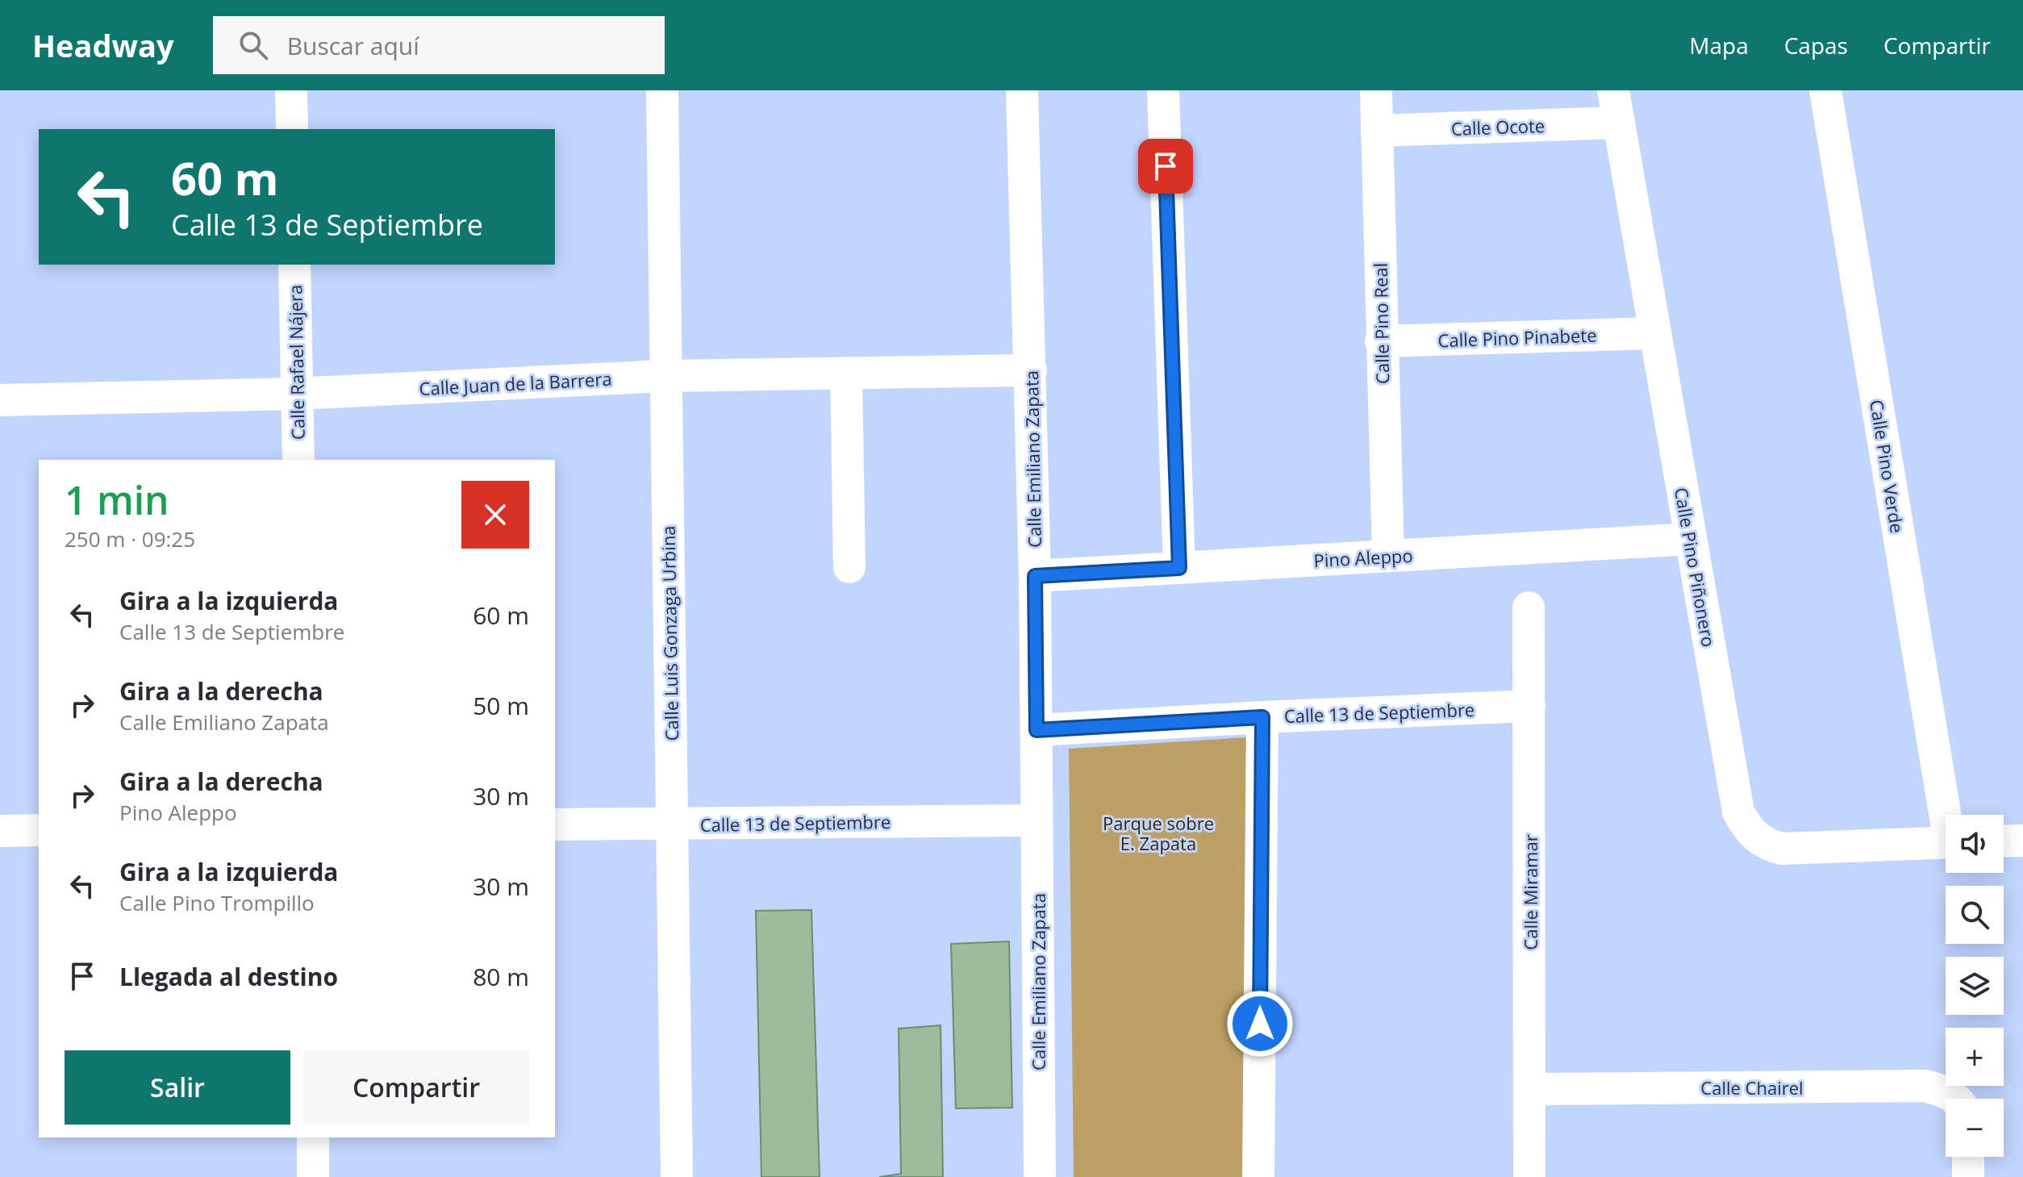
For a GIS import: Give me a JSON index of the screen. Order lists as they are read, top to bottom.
{
  "streets": {
    "street": [
      "Calle Ocote",
      "Calle Pino Real",
      "Calle Pino Pinabete",
      "Calle Rafael Nájera",
      "Calle Juan de la Barrera",
      "Calle Emiliano Zapata",
      "Calle Pino Verde",
      "Pino Aleppo",
      "Calle Pino Piñonero",
      "Calle Luis Gonzaga Urbina",
      "Calle 13 de Septiembre",
      "Calle Miramar",
      "Calle Chairel"
    ]
  },
  "crossings": [
    ["Calle Ocote", "Calle Pino Real"],
    ["Calle Ocote", "Calle Pino Piñonero"],
    ["Calle Pino Real", "Calle Pino Pinabete"],
    ["Calle Pino Real", "Pino Aleppo"],
    ["Calle Pino Pinabete", "Calle Pino Piñonero"],
    ["Calle Rafael Nájera", "Calle Juan de la Barrera"],
    ["Calle Juan de la Barrera", "Calle Emiliano Zapata"],
    ["Calle Juan de la Barrera", "Calle Luis Gonzaga Urbina"],
    ["Calle Emiliano Zapata", "Pino Aleppo"],
    ["Calle Emiliano Zapata", "Calle 13 de Septiembre"],
    ["Pino Aleppo", "Calle Pino Piñonero"],
    ["Calle Luis Gonzaga Urbina", "Calle 13 de Septiembre"],
    ["Calle 13 de Septiembre", "Calle Miramar"],
    ["Calle Miramar", "Calle Chairel"]
  ],
  "parks": ["Parque sobre E. Zapata"],
  "page": {
    "header": "Headway",
    "search": "Buscar aquí",
    "nav": ["Mapa", "Capas", "Compartir"],
    "turn": ["60 m", "Calle 13 de Septiembre"],
    "heading": ["1 min", "250 m · 09:25"],
    "list": [
      {
        "name": "Gira a la izquierda",
        "note": "Calle 13 de Septiembre",
        "value": "60 m"
      },
      {
        "name": "Gira a la derecha",
        "note": "Calle Emiliano Zapata",
        "value": "50 m"
      },
      {
        "name": "Gira a la derecha",
        "note": "Pino Aleppo",
        "value": "30 m"
      },
      {
        "name": "Gira a la izquierda",
        "note": "Calle Pino Trompillo",
        "value": "30 m"
      },
      {
        "name": "Llegada al destino",
        "value": "80 m"
      }
    ],
    "map_buttons": ["+", "−"],
    "buttons": ["Salir", "Compartir"]
  }
}
